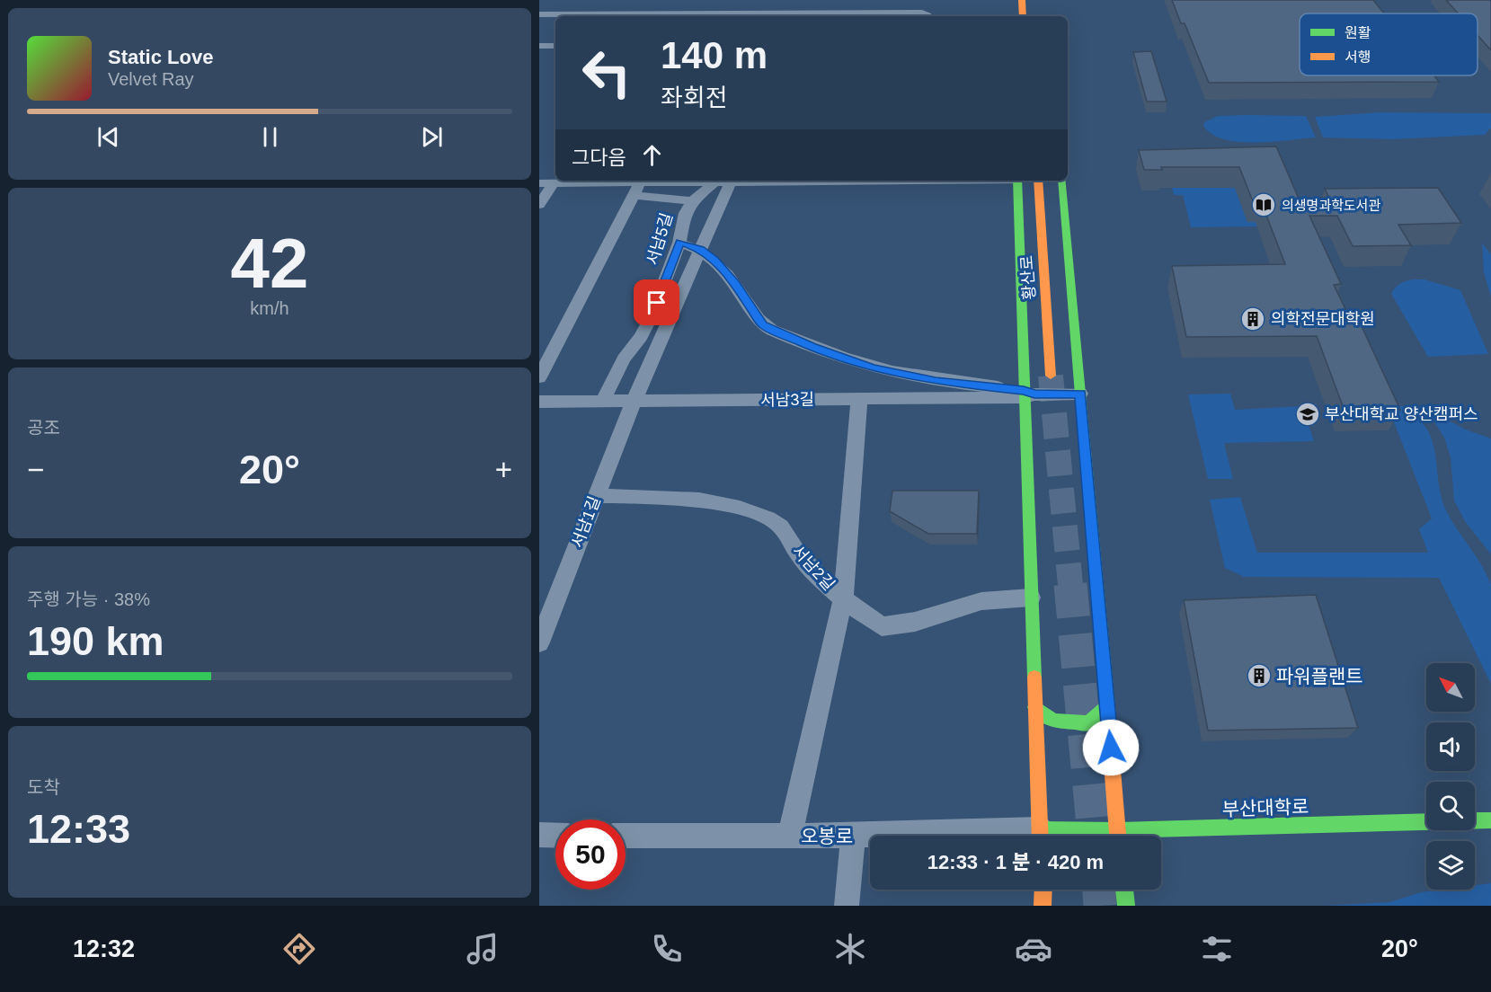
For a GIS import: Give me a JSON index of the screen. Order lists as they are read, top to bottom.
{
  "streets": {
    "main road": ["황산로", "부산대학로"],
    "street": [
      "서남5길",
      "서남3길",
      "서남1길",
      "서남2길",
      "오봉로"
    ]
  },
  "crossings": [
    ["서남5길", "서남3길"],
    ["서남3길", "서남1길"],
    ["서남1길", "서남2길"]
  ],
  "places": {
    "library": ["의생명과학도서관"],
    "building": ["의학전문대학원", "파워플랜트"],
    "school or university": ["부산대학교 양산캠퍼스"]
  },
  "legend": ["원활", "서행"],
  "north": "top left",
  "page": {
    "turn": ["140 m", "좌회전"],
    "song": ["Static Love", "Velvet Ray"],
    "then": "그다음",
    "tile": [
      ["42", "km/h"],
      "공조",
      ["주행 가능 · 38%", "190 km"],
      ["도착", "12:33"]
    ],
    "heat": ["−", "20°", "+"],
    "limit": "50",
    "trip": "12:33 · 1 분 · 420 m",
    "tabs": ["12:32", "20°"]
  }
}
